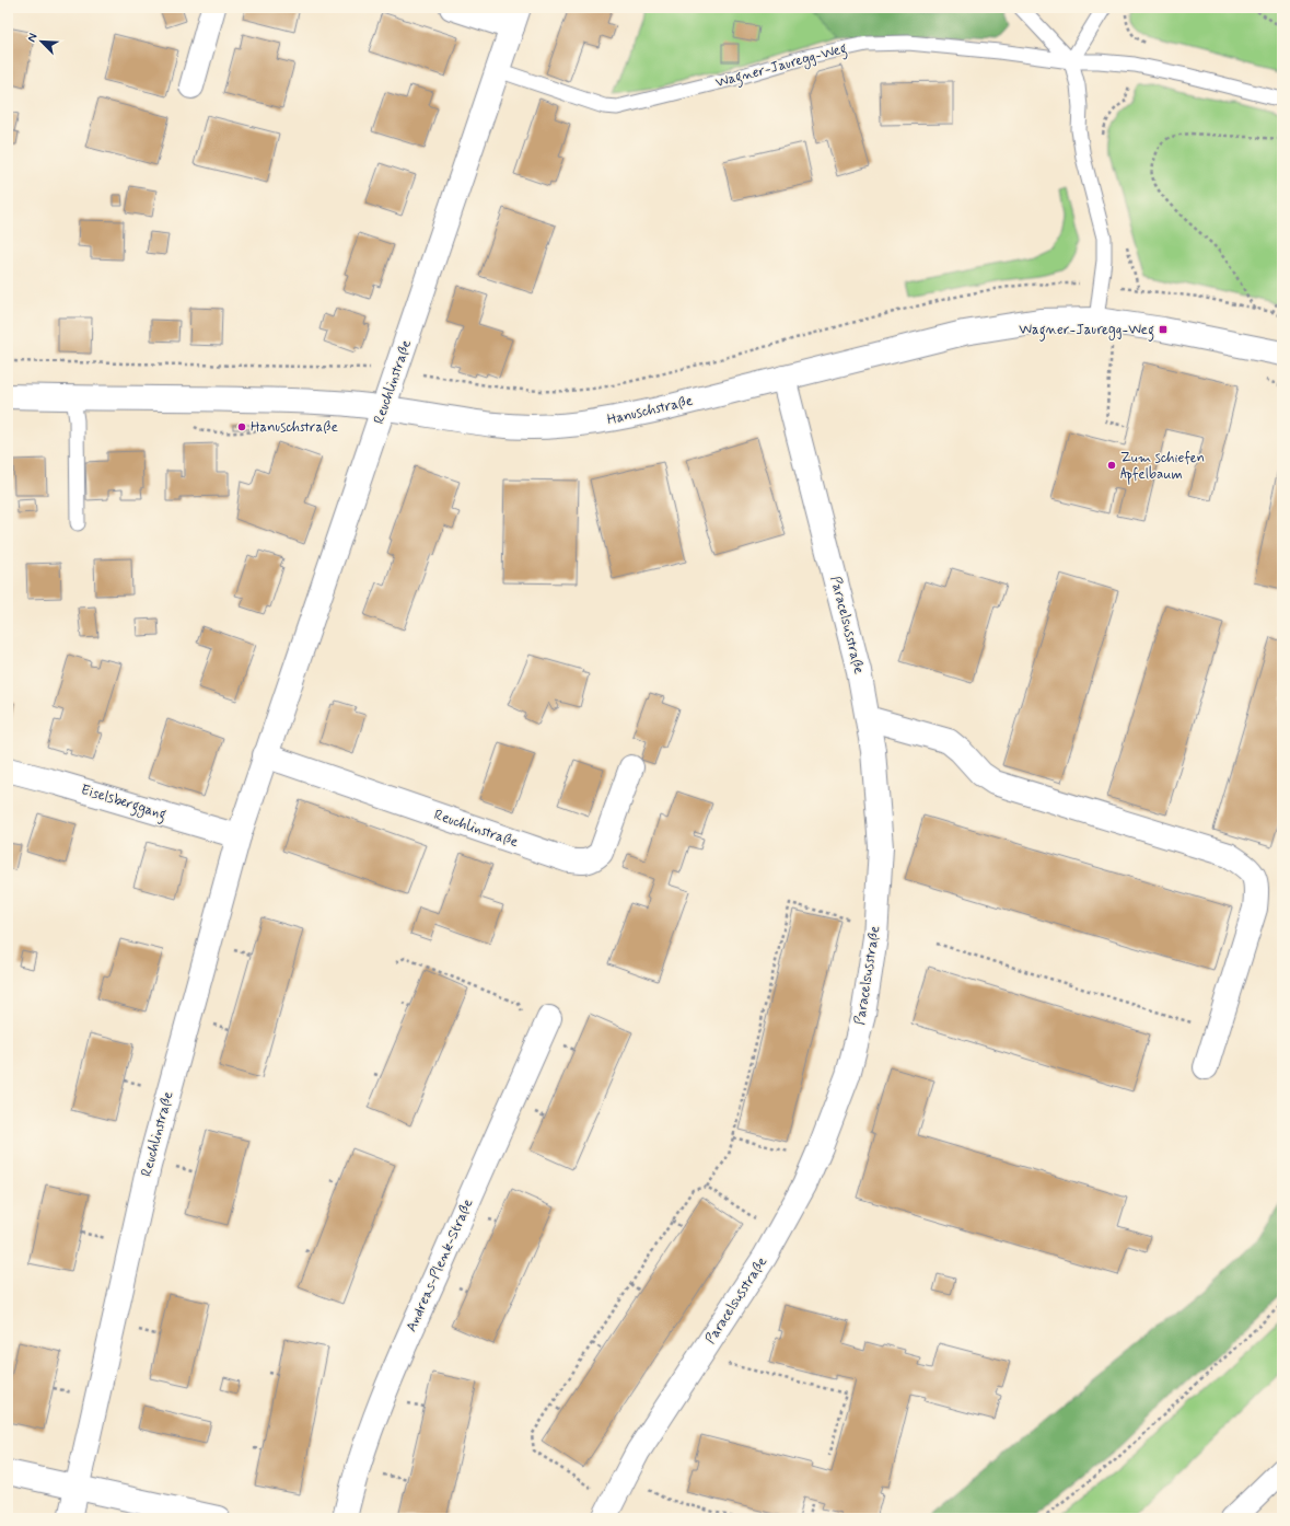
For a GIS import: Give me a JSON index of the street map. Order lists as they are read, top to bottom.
{
  "streets": {
    "main road": [
      "Reuchlinstraße",
      "Hanuschstraße",
      "Paracelsusstraße",
      "Eiselsberggang",
      "Andreas-Plenk-Straße"
    ],
    "lane": ["Wagner-Jauregg-Weg"]
  },
  "crossings": [
    ["Wagner-Jauregg-Weg", "Reuchlinstraße"],
    ["Reuchlinstraße", "Hanuschstraße"],
    ["Reuchlinstraße", "Eiselsberggang"],
    ["Hanuschstraße", "Paracelsusstraße"]
  ],
  "places": {
    "transit": ["Wagner-Jauregg-Weg"],
    "other": ["Hanuschstraße", "Zum schiefen Apfelbaum"]
  },
  "north": "top left"
}
